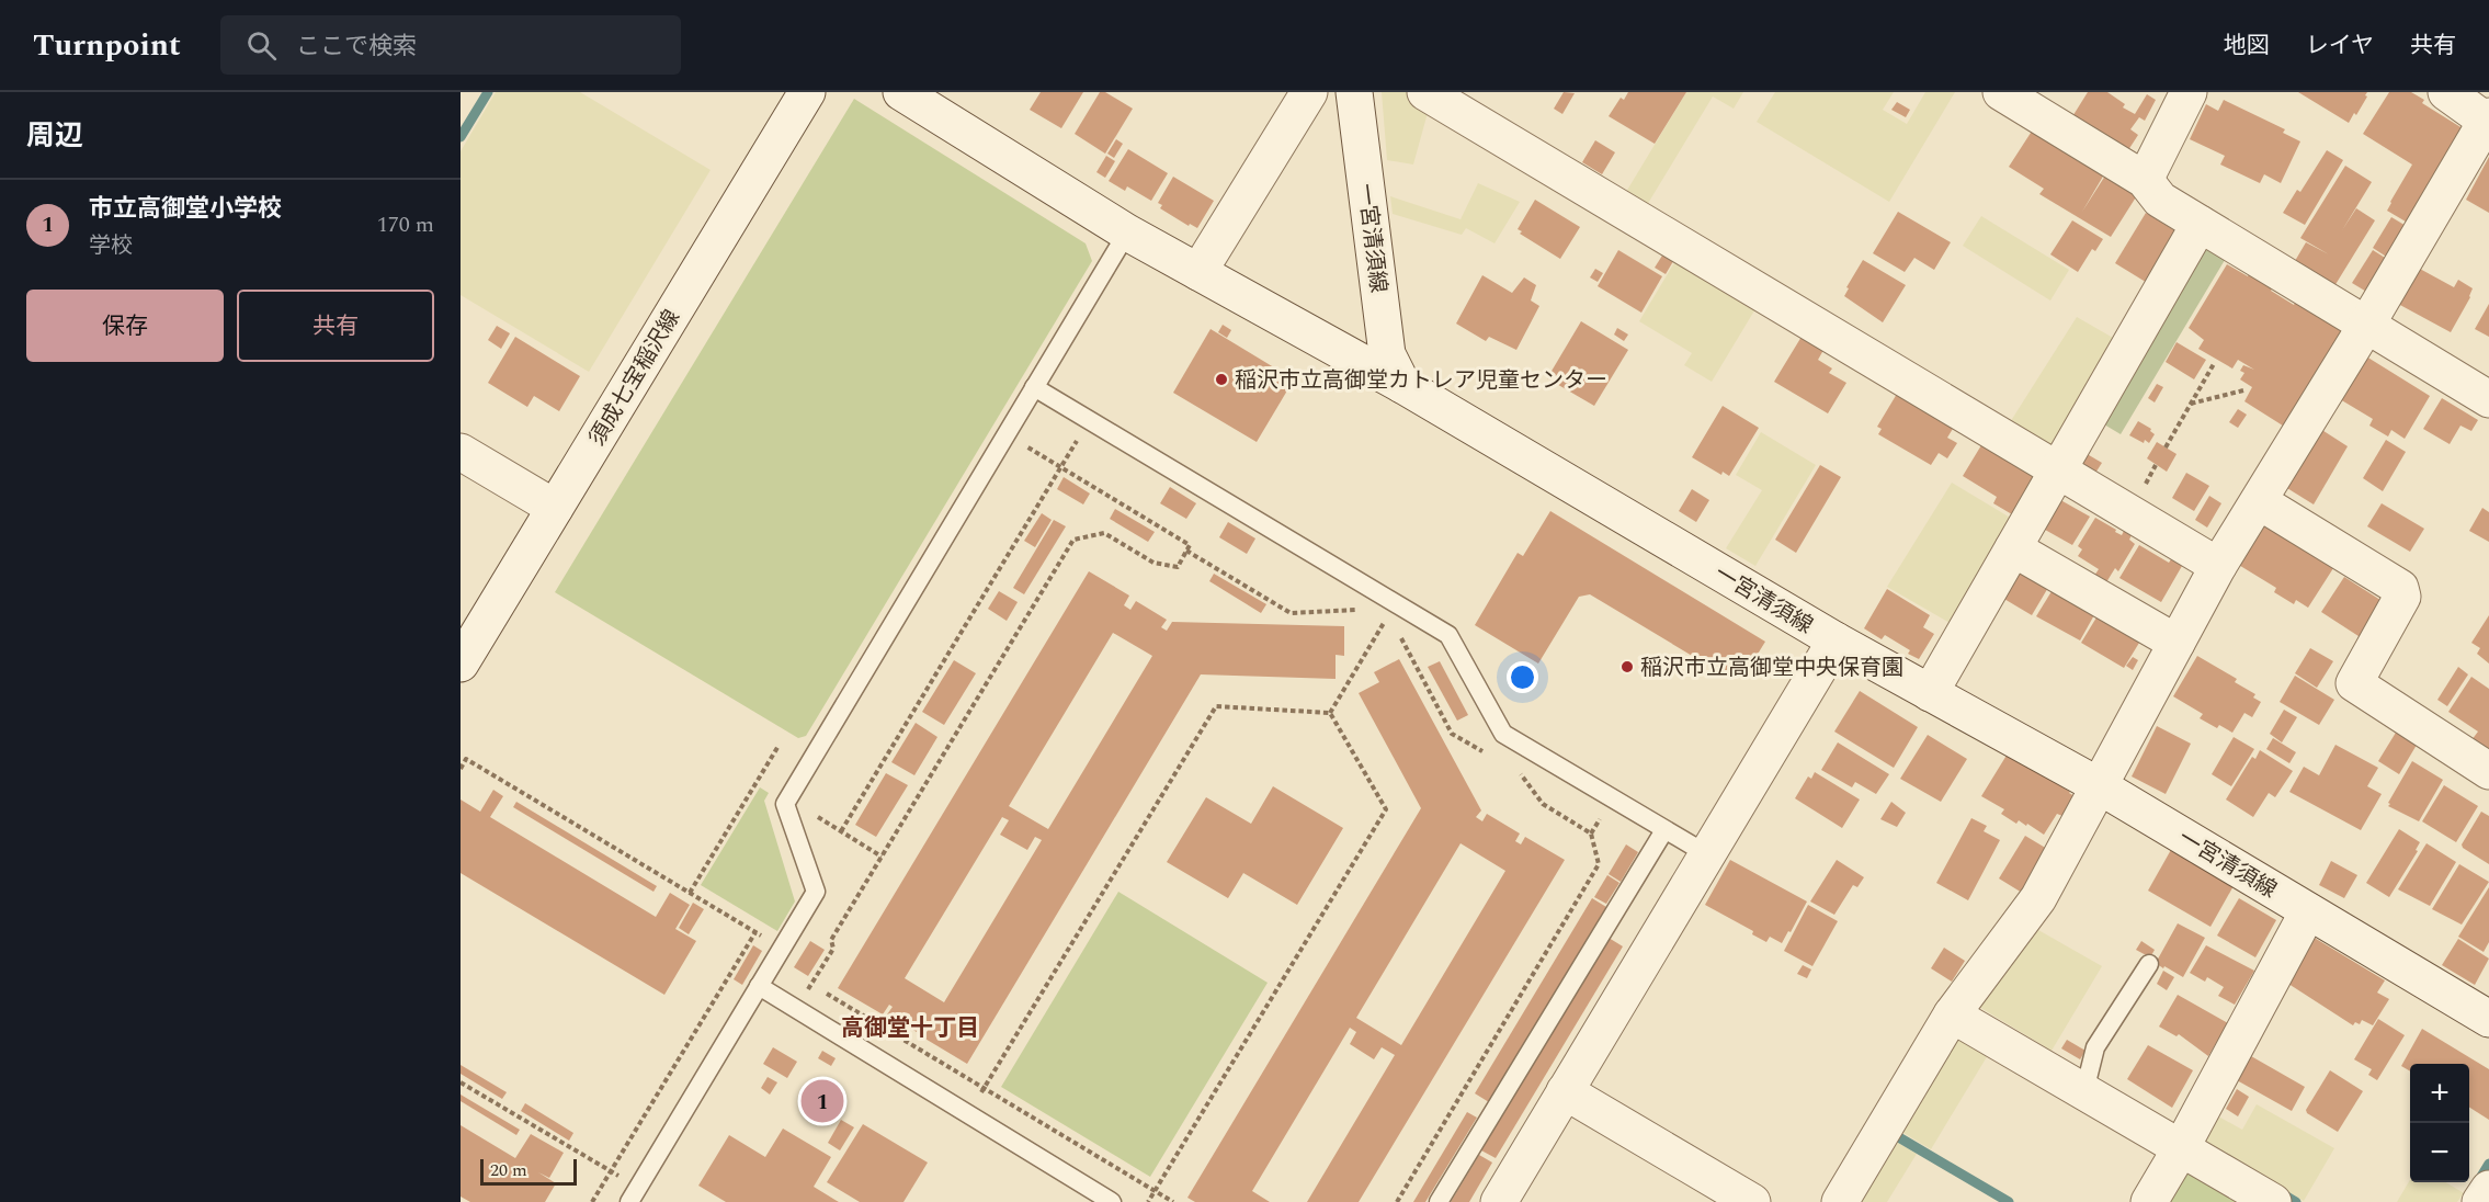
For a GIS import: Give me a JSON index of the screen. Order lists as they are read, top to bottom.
{
  "streets": {
    "street": ["一宮清須線", "須成七宝稲沢線"]
  },
  "districts": ["高御堂十丁目"],
  "places": ["稲沢市立高御堂カトレア児童センター", "稲沢市立高御堂中央保育園"],
  "scale_bar": "20 m",
  "page": {
    "header": "Turnpoint",
    "search": "ここで検索",
    "nav": ["地図", "レイヤ", "共有"],
    "heading": "周辺",
    "list": [
      {
        "mark": "1",
        "name": "市立高御堂小学校",
        "note": "学校",
        "value": "170 m"
      }
    ],
    "buttons": ["保存", "共有"],
    "map_buttons": ["+", "−"],
    "pins": "1",
    "scale": "20 m"
  }
}
